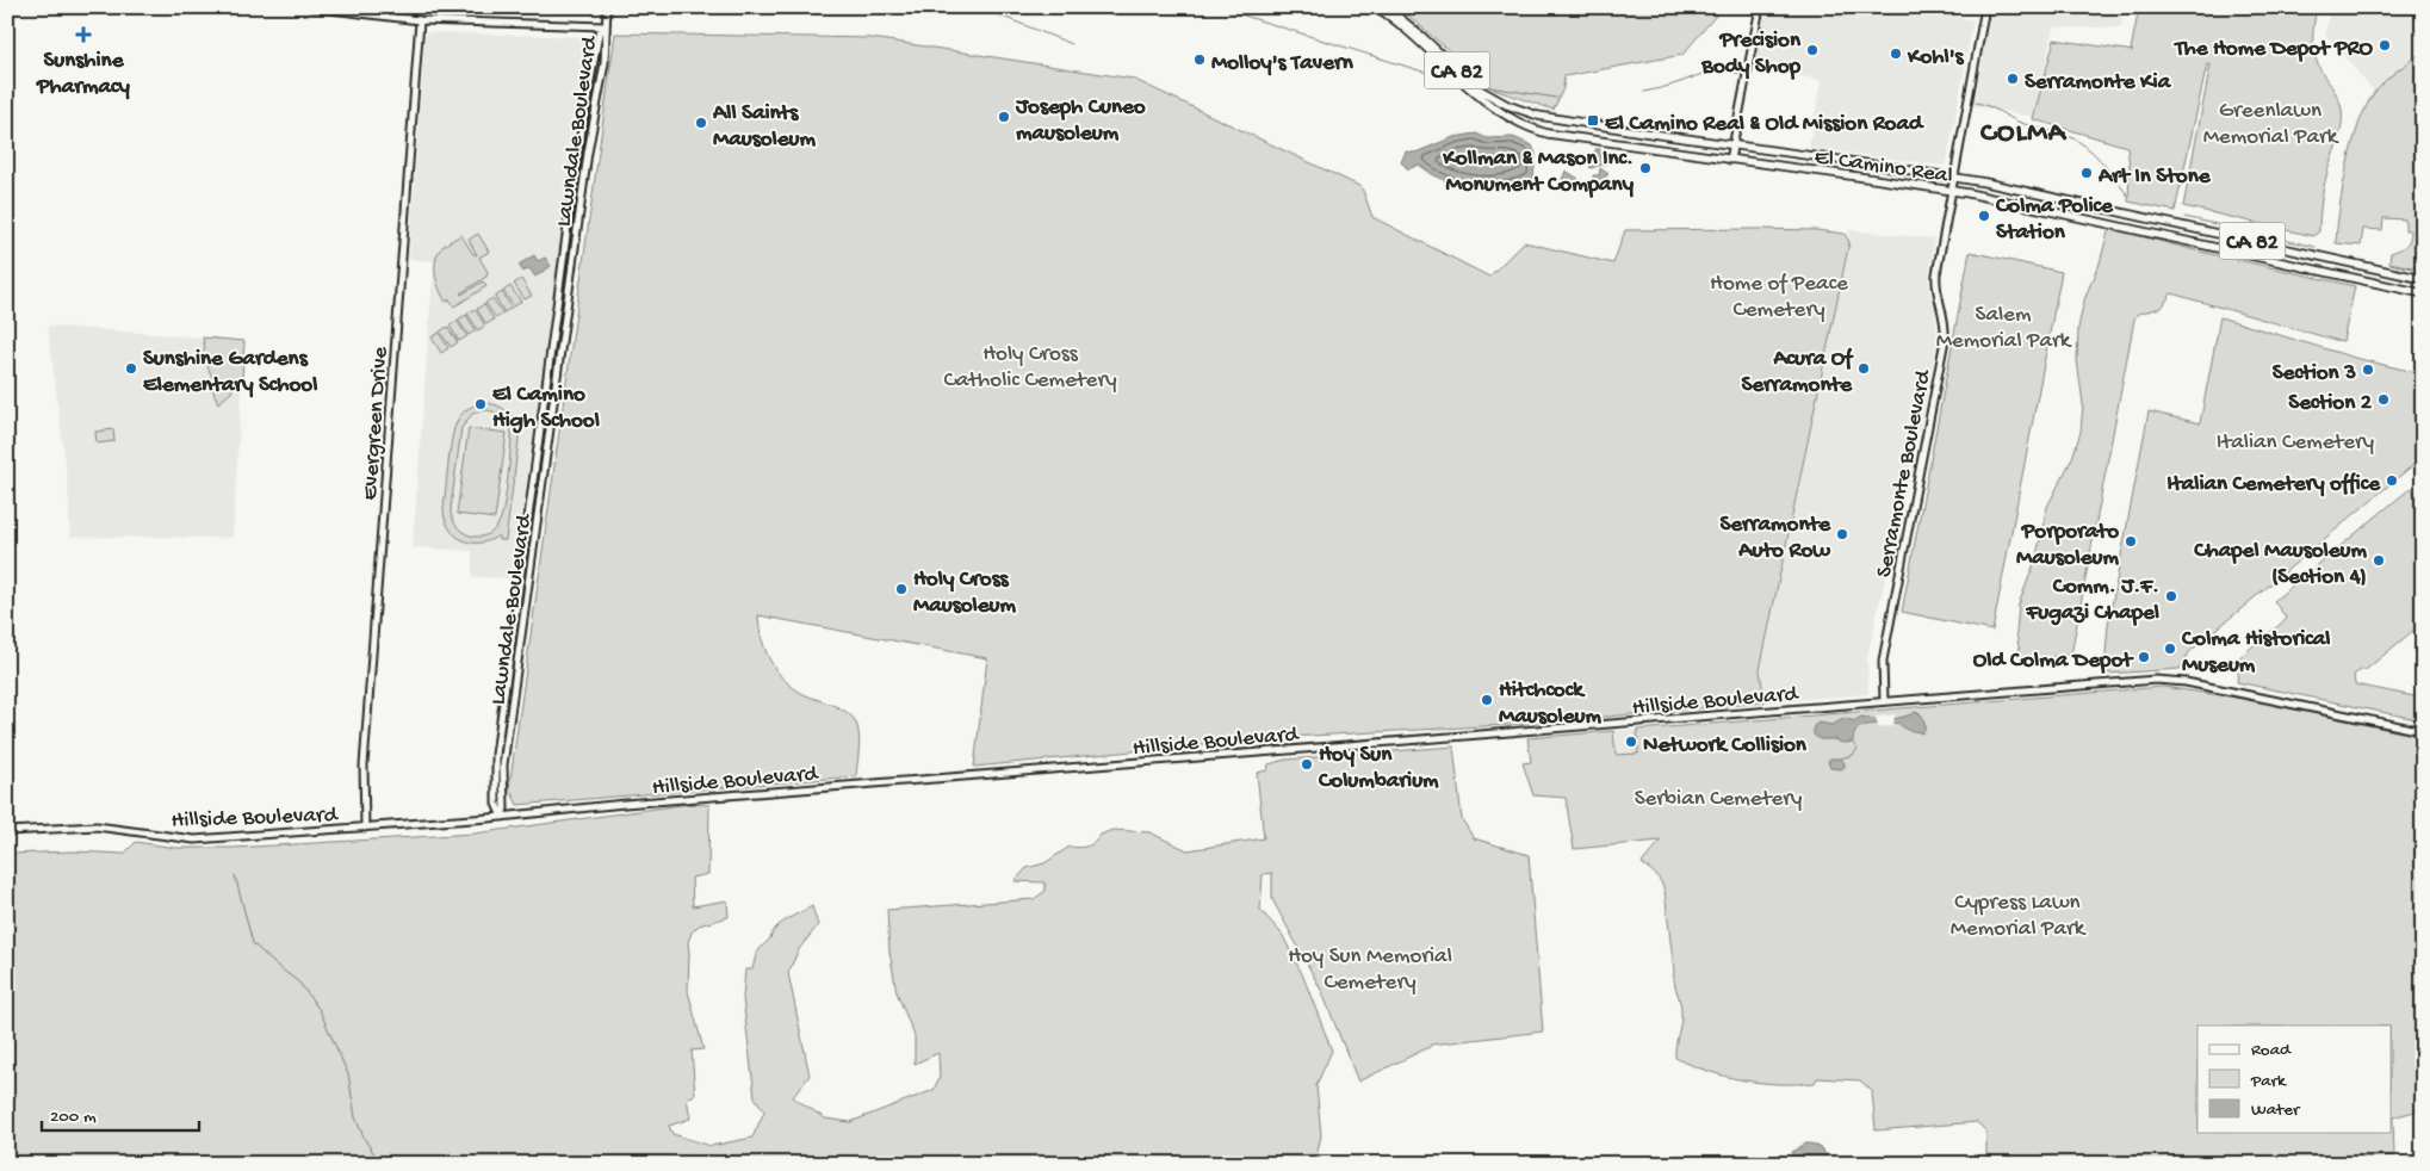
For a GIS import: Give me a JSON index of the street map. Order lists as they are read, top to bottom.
{
  "streets": {
    "main road": [
      "CA 82",
      "Lawndale Boulevard",
      "El Camino Real",
      "Evergreen Drive",
      "Serramonte Boulevard",
      "Hillside Boulevard"
    ]
  },
  "crossings": [
    ["Lawndale Boulevard", "Hillside Boulevard"],
    ["El Camino Real", "Serramonte Boulevard"],
    ["Evergreen Drive", "Hillside Boulevard"],
    ["Serramonte Boulevard", "Hillside Boulevard"]
  ],
  "districts": ["COLMA"],
  "parks": [
    "Greenlawn Memorial Park",
    "Home of Peace Cemetery",
    "Salem Memorial Park",
    "Holy Cross Catholic Cemetery",
    "Italian Cemetery",
    "Serbian Cemetery",
    "Cypress Lawn Memorial Park",
    "Hoy Sun Memorial Cemetery"
  ],
  "places": {
    "health": ["Sunshine Pharmacy"],
    "other": [
      "The Home Depot PRO",
      "Precision Body Shop",
      "Kohl's",
      "Molloy's Tavern",
      "Serramonte Kia",
      "Joseph Cuneo mausoleum",
      "All Saints Mausoleum",
      "Kollman & Mason Inc. Monument Company",
      "Art In Stone",
      "Colma Police Station",
      "Sunshine Gardens Elementary School",
      "Acura Of Serramonte",
      "Section 3",
      "Section 2",
      "El Camino High School",
      "Italian Cemetery office",
      "Serramonte Auto Row",
      "Porporato Mausoleum",
      "Chapel Mausoleum (Section 4)",
      "Holy Cross Mausoleum",
      "Comm. J.F. Fugazi Chapel",
      "Colma Historical Museum",
      "Old Colma Depot",
      "Hitchcock Mausoleum",
      "Network Collision",
      "Hoy Sun Columbarium"
    ],
    "transit": ["El Camino Real & Old Mission Road"]
  },
  "legend": ["Road", "Park", "Water"],
  "scale_bar": "200 m"
}
